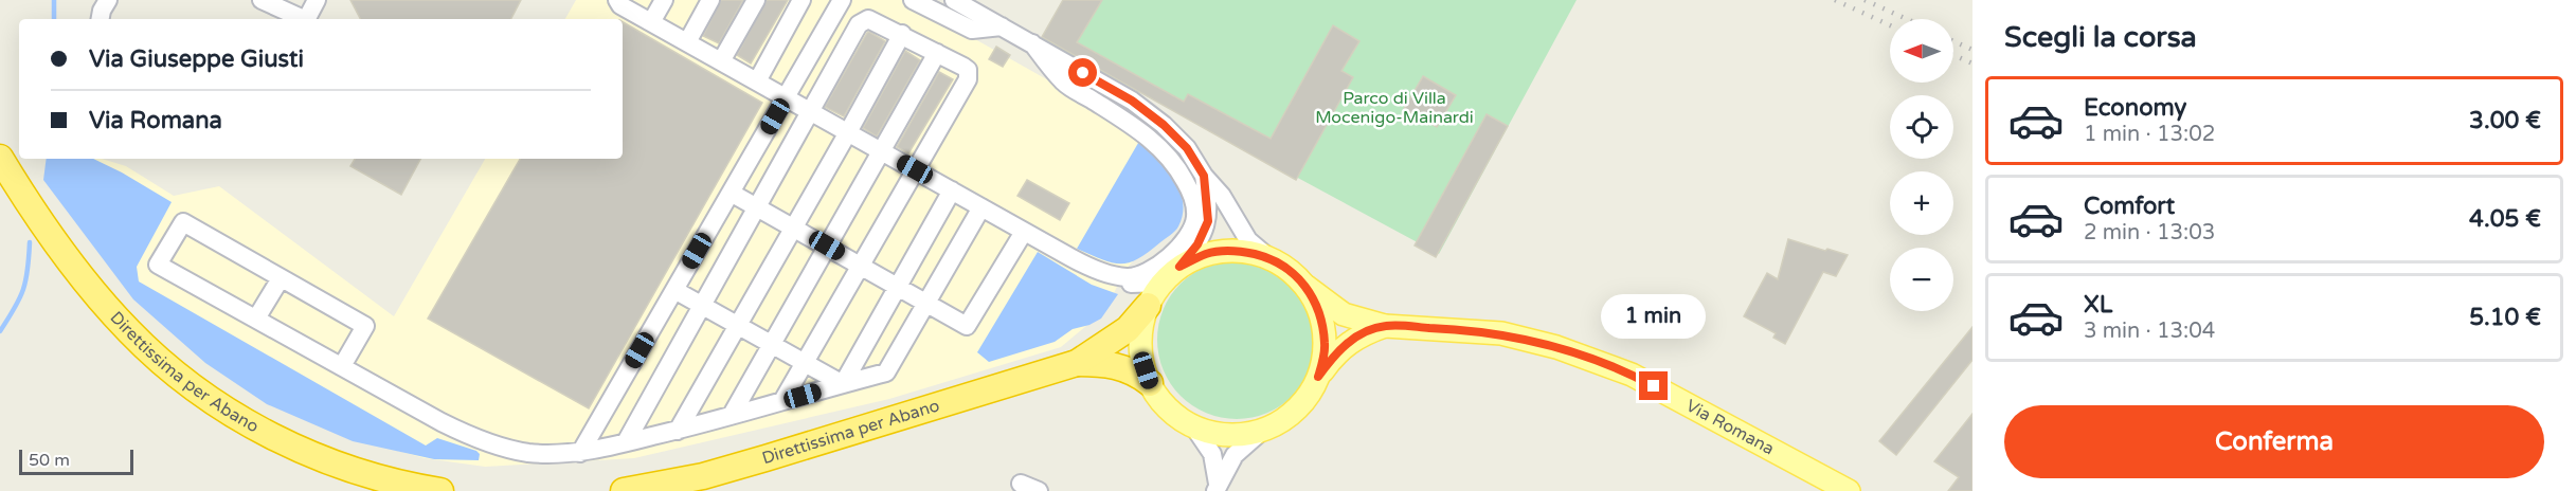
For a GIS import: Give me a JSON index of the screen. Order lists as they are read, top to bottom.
{
  "streets": {
    "highway": ["Direttissima per Abano"],
    "main road": ["Via Romana"]
  },
  "crossings": [
    ["Direttissima per Abano", "Via Romana"]
  ],
  "parks": ["Parco di Villa Mocenigo-Mainardi"],
  "scale_bar": "50 m",
  "north": "left",
  "page": {
    "heading": "Scegli la corsa",
    "map_buttons": ["+", "−"],
    "banner": ["Via Giuseppe Giusti", "Via Romana"],
    "list": [
      {
        "name": "Economy",
        "note": "1 min · 13:02",
        "value": "3.00 €"
      },
      {
        "name": "Comfort",
        "note": "2 min · 13:03",
        "value": "4.05 €"
      },
      {
        "name": "XL",
        "note": "3 min · 13:04",
        "value": "5.10 €"
      }
    ],
    "bubble": "1 min",
    "buttons": "Conferma",
    "scale": "50 m"
  }
}
